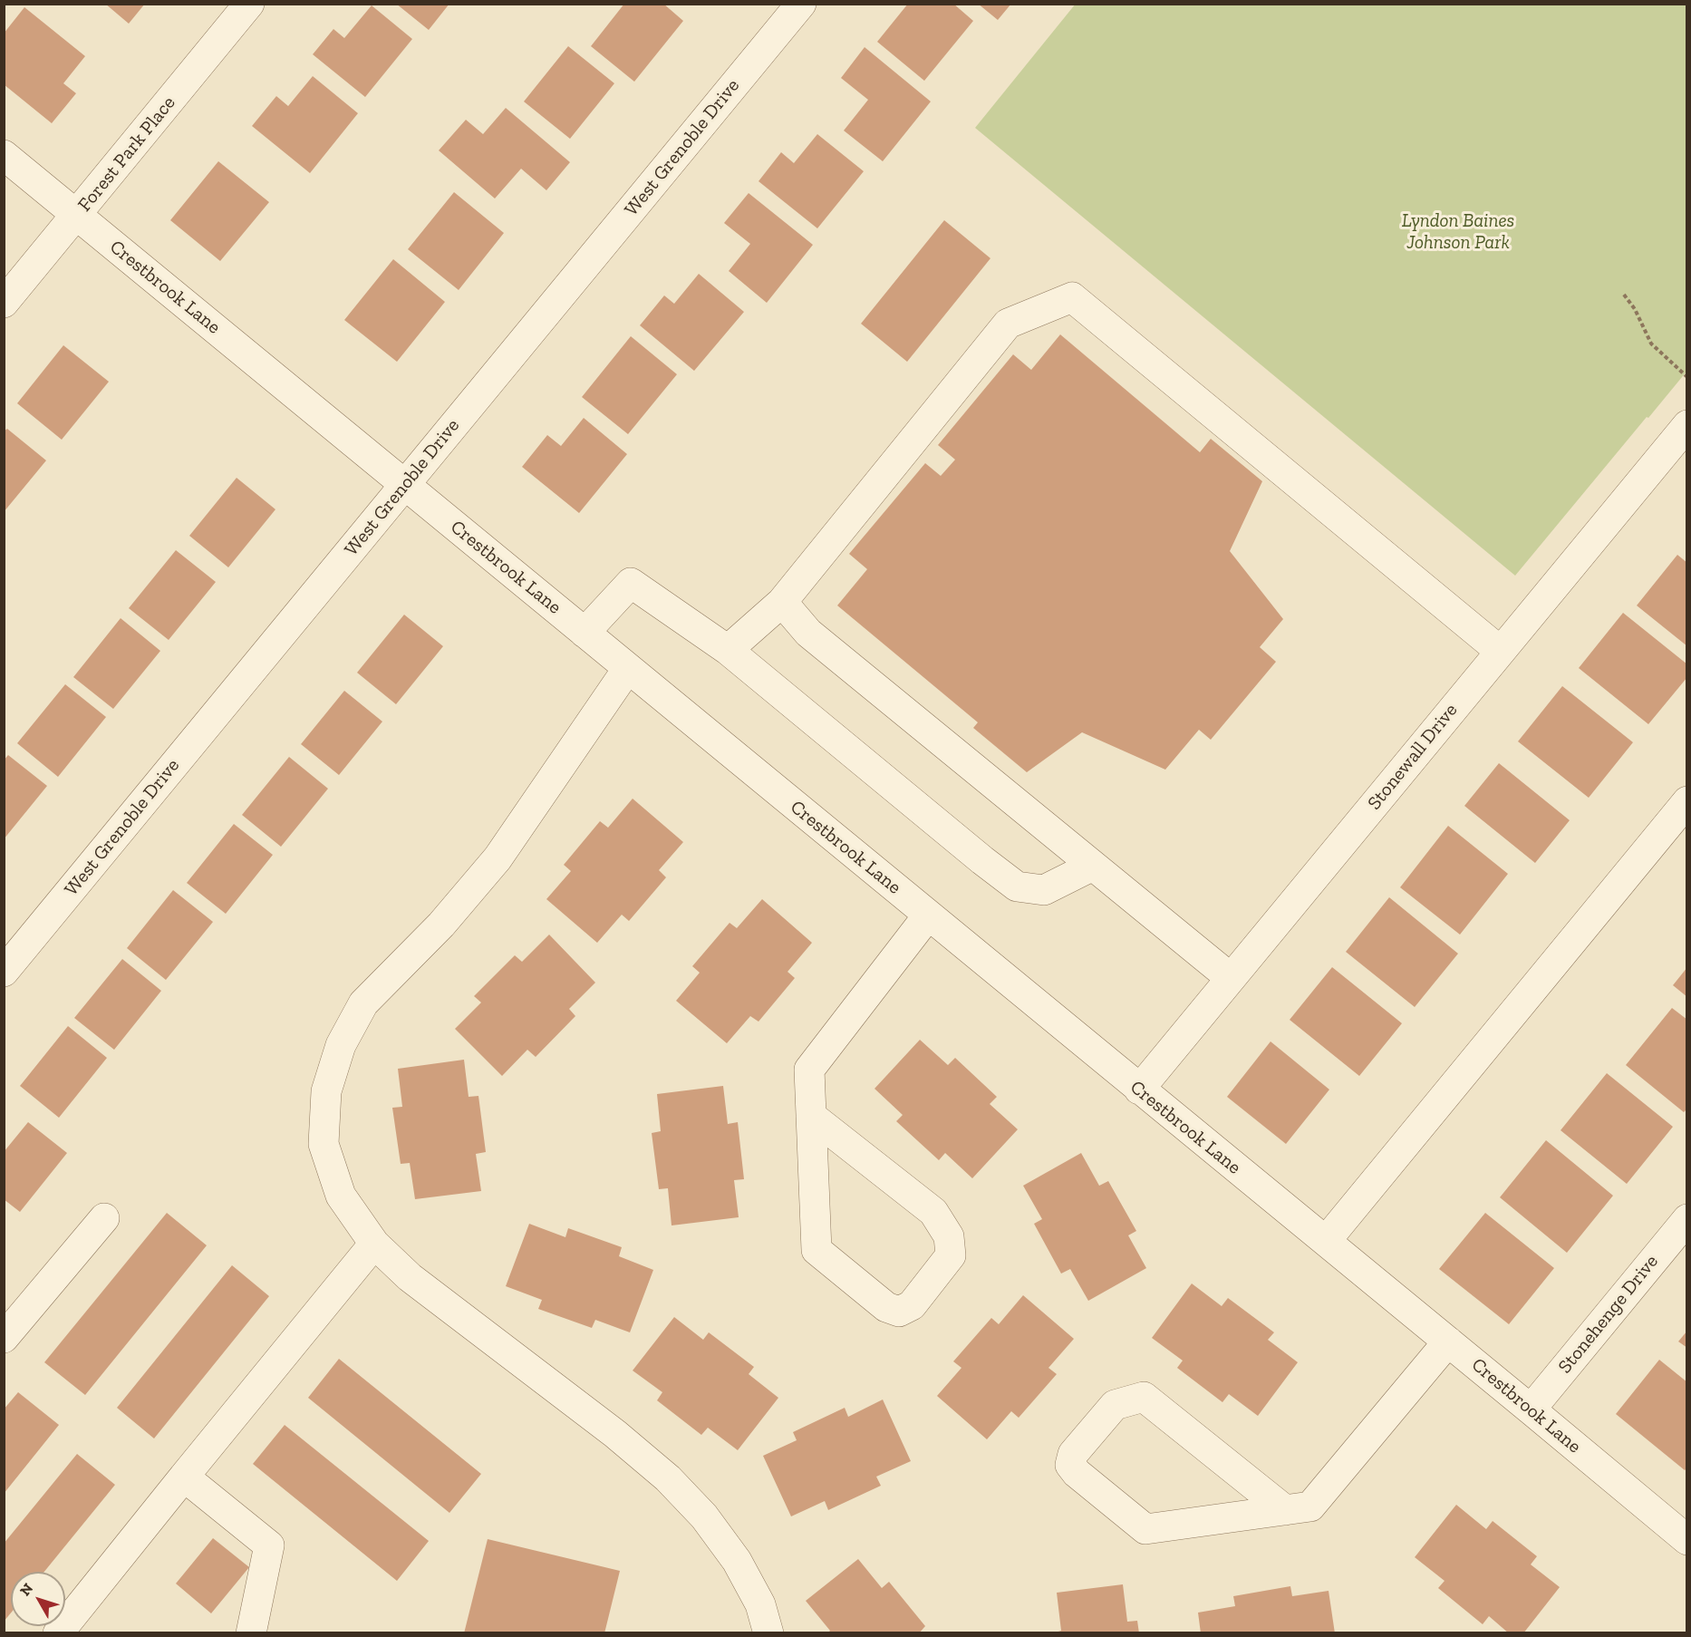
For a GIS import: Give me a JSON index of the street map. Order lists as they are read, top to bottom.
{
  "streets": {
    "street": [
      "West Grenoble Drive",
      "Forest Park Place",
      "Crestbrook Lane",
      "Stonewall Drive",
      "Stonehenge Drive"
    ]
  },
  "crossings": [
    ["West Grenoble Drive", "Crestbrook Lane"],
    ["Forest Park Place", "Crestbrook Lane"],
    ["Crestbrook Lane", "Stonewall Drive"],
    ["Crestbrook Lane", "Stonehenge Drive"]
  ],
  "parks": ["Lyndon Baines Johnson Park"],
  "north": "top left"
}
